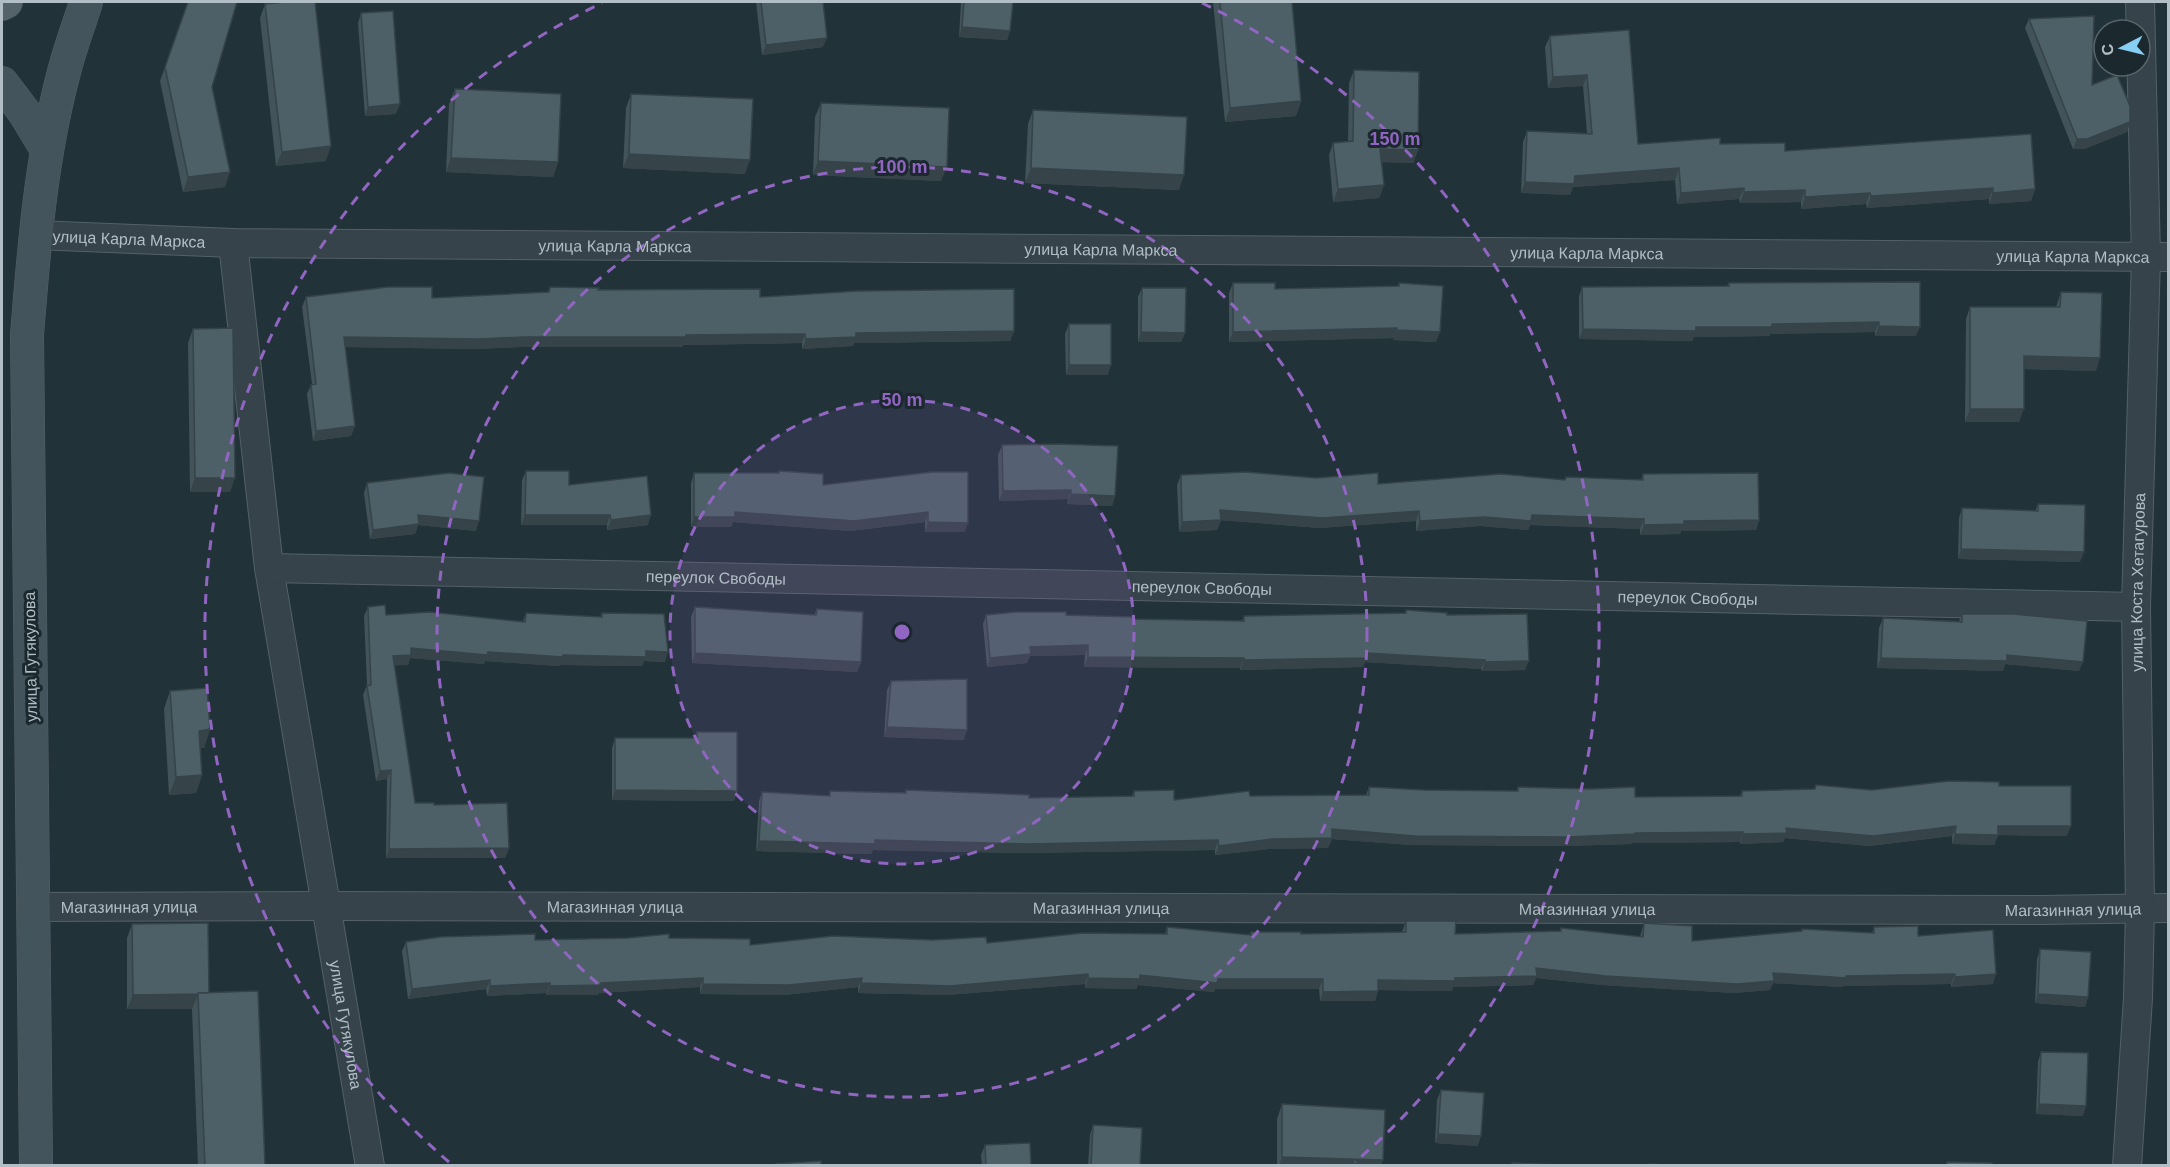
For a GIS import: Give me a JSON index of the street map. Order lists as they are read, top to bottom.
{
  "streets": {
    "main road": ["улица Гутякулова"],
    "street": [
      "улица Карла Маркса",
      "переулок Свободы",
      "улица Коста Хетагурова",
      "Магазинная улица"
    ]
  },
  "crossings": [
    ["улица Карла Маркса", "улица Коста Хетагурова"],
    ["улица Карла Маркса", "улица Гутякулова"],
    ["переулок Свободы", "улица Коста Хетагурова"],
    ["переулок Свободы", "улица Гутякулова"],
    ["улица Коста Хетагурова", "Магазинная улица"],
    ["улица Гутякулова", "Магазинная улица"]
  ],
  "north": "left",
  "rings": ["150 m", "100 m", "50 m"]
}
